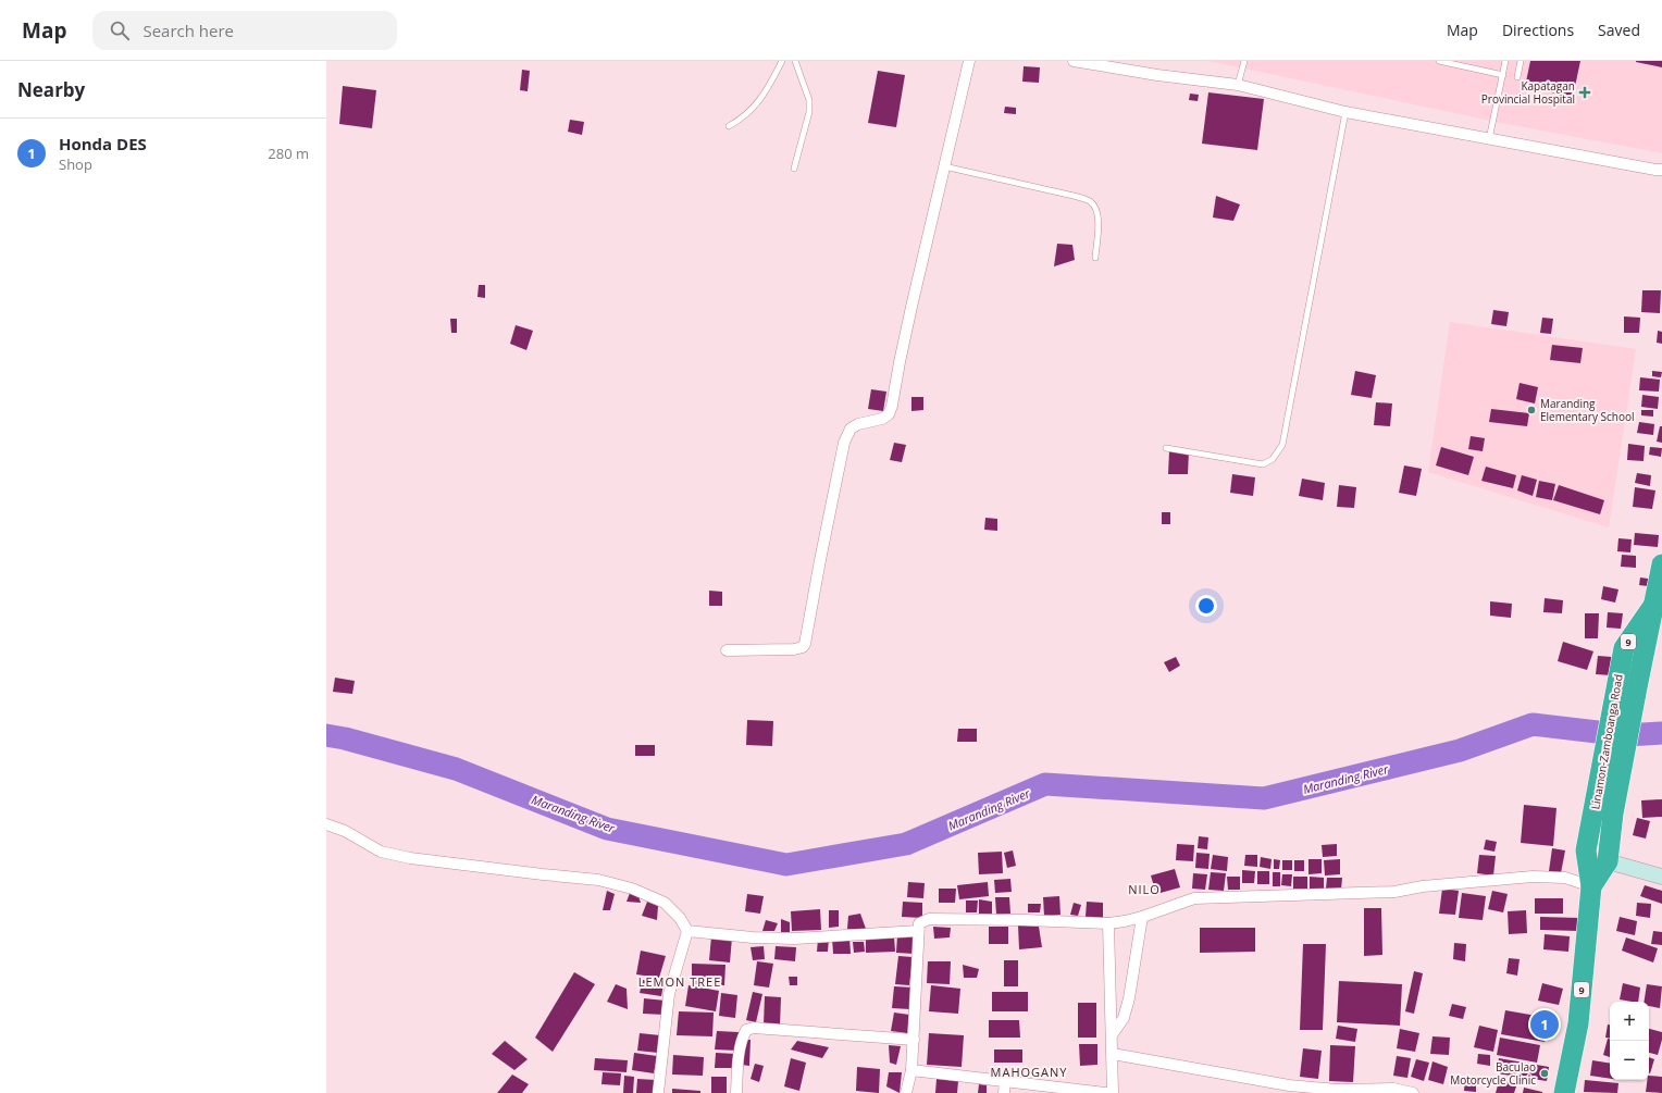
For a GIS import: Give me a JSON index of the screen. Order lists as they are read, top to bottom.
{
  "streets": {
    "highway": ["9", "Linamon-Zamboanga Road"]
  },
  "districts": ["NILO", "LEMON TREE", "MAHOGANY"],
  "water": ["Maranding River"],
  "places": {
    "health": ["Kapatagan Provincial Hospital"],
    "other": ["Maranding Elementary School", "Baculao Motorcycle Clinic"]
  },
  "page": {
    "header": "Map",
    "search": "Search here",
    "nav": ["Map", "Directions", "Saved"],
    "heading": "Nearby",
    "list": [
      {
        "mark": "1",
        "name": "Honda DES",
        "note": "Shop",
        "value": "280 m"
      }
    ],
    "map_buttons": ["+", "−"],
    "pins": "1"
  }
}
